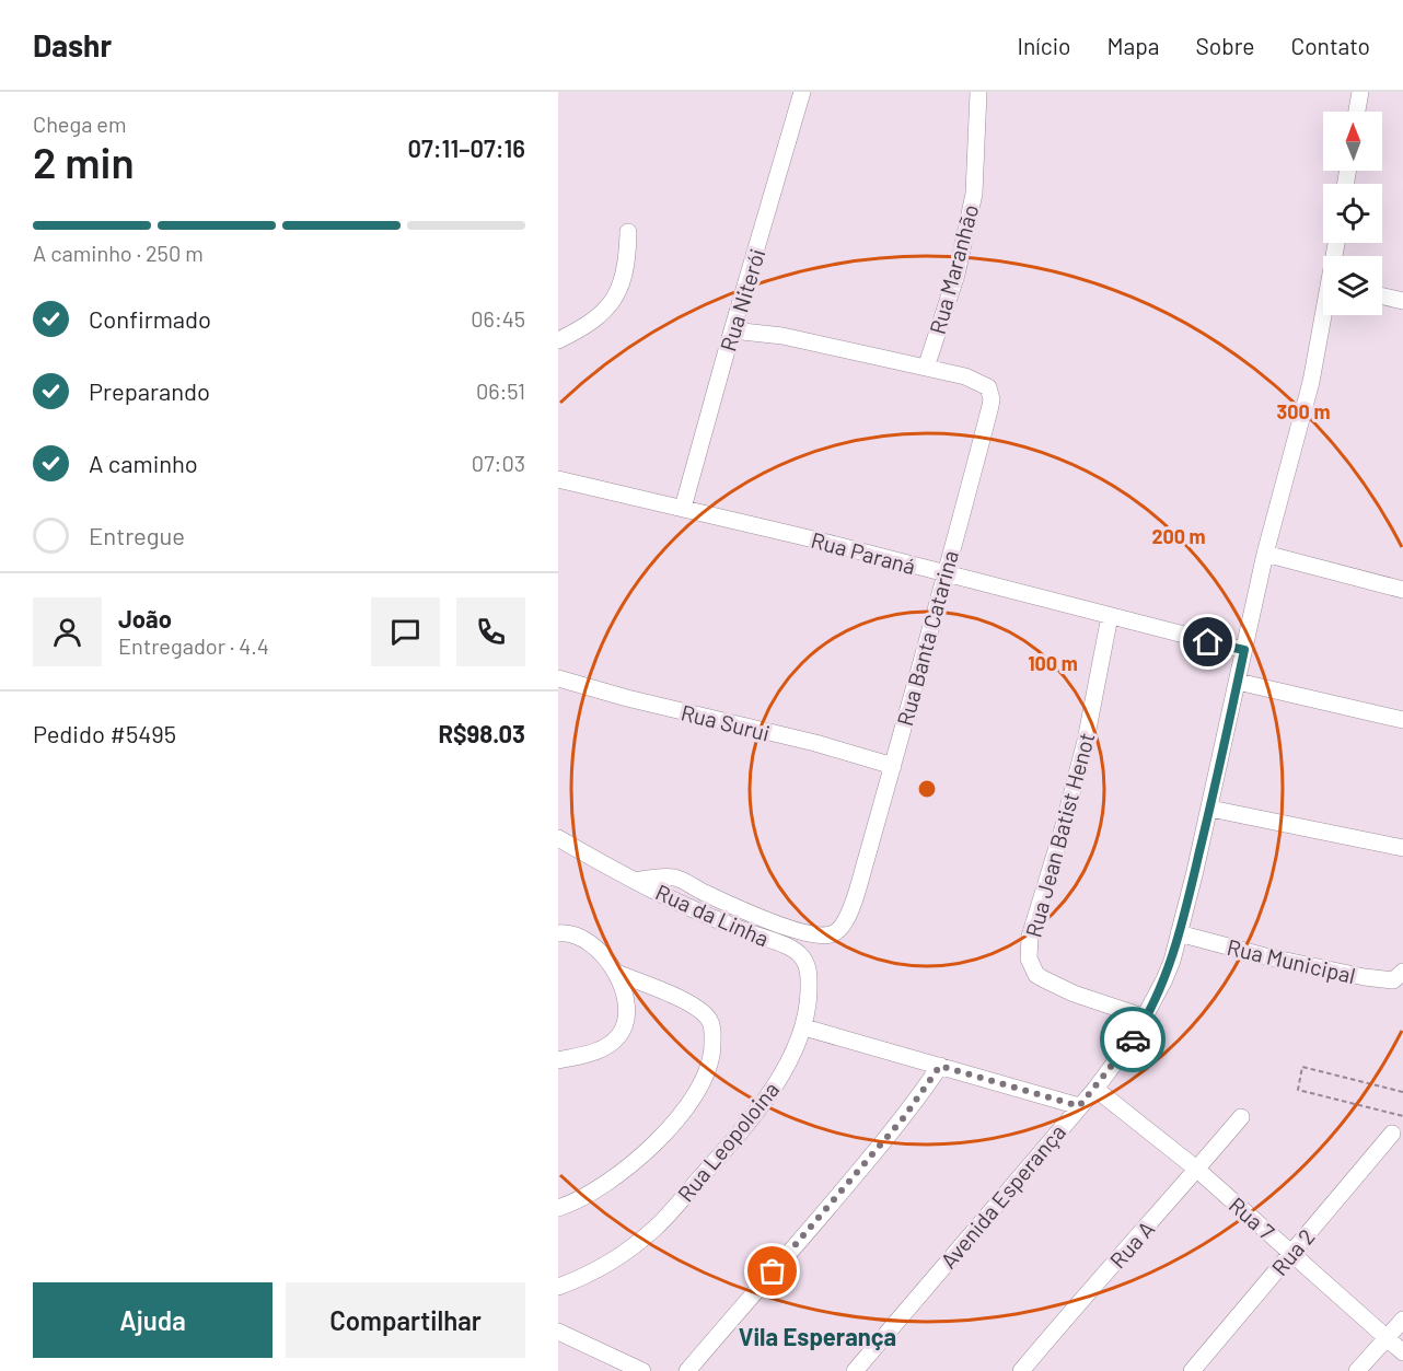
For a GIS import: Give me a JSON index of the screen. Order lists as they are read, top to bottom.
{
  "streets": {
    "street": [
      "Rua Maranhão",
      "Rua Niterói",
      "Rua Paraná",
      "Rua Banta Catarina",
      "Rua Surui",
      "Rua Jean Batist Henot",
      "Rua da Linha",
      "Rua Municipal",
      "Rua Leopoloina",
      "Avenida Esperança",
      "Rua 7",
      "Rua A",
      "Rua 2"
    ]
  },
  "crossings": [
    ["Rua Maranhão", "Rua Banta Catarina"],
    ["Rua Niterói", "Rua Paraná"],
    ["Rua Niterói", "Rua Banta Catarina"],
    ["Rua Paraná", "Rua Banta Catarina"],
    ["Rua Paraná", "Rua Jean Batist Henot"],
    ["Rua Banta Catarina", "Rua Surui"],
    ["Rua Banta Catarina", "Rua da Linha"],
    ["Rua Jean Batist Henot", "Avenida Esperança"],
    ["Rua da Linha", "Rua Leopoloina"],
    ["Avenida Esperança", "Rua 7"],
    ["Rua 7", "Rua A"],
    ["Rua 7", "Rua 2"]
  ],
  "districts": ["Vila Esperança"],
  "north": "top",
  "page": {
    "header": "Dashr",
    "nav": [
      "Início",
      "Mapa",
      "Sobre",
      "Contato"
    ],
    "heading": ["2 min", "Chega em", "07:11–07:16"],
    "panel": [
      "João",
      "Entregador · 4.4",
      "Pedido #5495",
      "R$98.03"
    ],
    "bar": "A caminho · 250 m",
    "list": [
      ["Confirmado", "06:45"],
      ["Preparando", "06:51"],
      ["A caminho", "07:03"],
      "Entregue"
    ],
    "buttons": ["Ajuda", "Compartilhar"]
  },
  "rings": ["300 m", "200 m", "100 m"]
}
